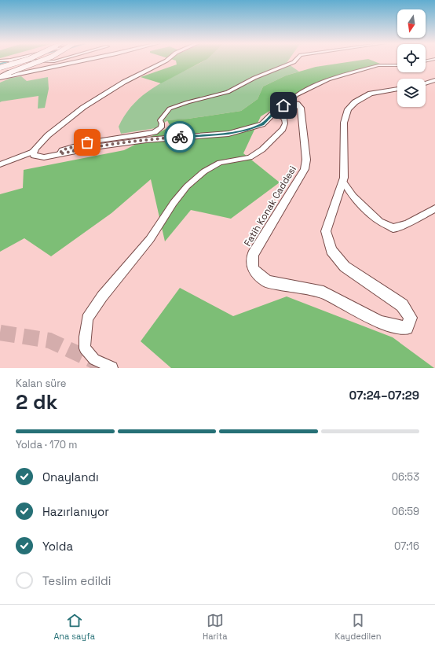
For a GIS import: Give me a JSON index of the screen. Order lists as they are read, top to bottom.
{
  "streets": {
    "main road": ["Fatih Konak Caddesi"]
  },
  "north": "bottom",
  "page": {
    "heading": ["2 dk", "Kalan süre", "07:24–07:29"],
    "bar": "Yolda · 170 m",
    "list": [
      ["Onaylandı", "06:53"],
      ["Hazırlanıyor", "06:59"],
      ["Yolda", "07:16"],
      "Teslim edildi"
    ],
    "tabs": ["Ana sayfa", "Harita", "Kaydedilen"]
  }
}
